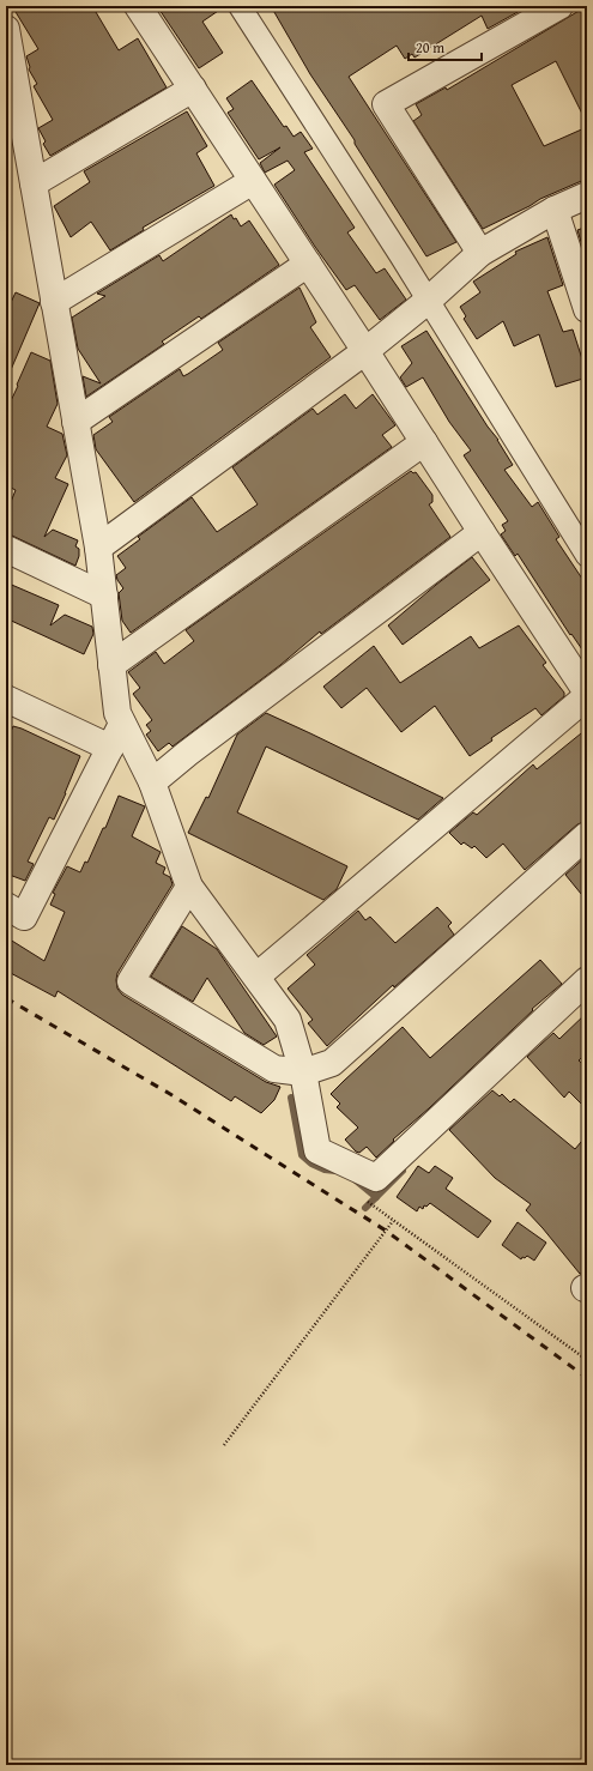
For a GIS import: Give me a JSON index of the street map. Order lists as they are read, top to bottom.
{
  "scale_bar": "20 m"
}
